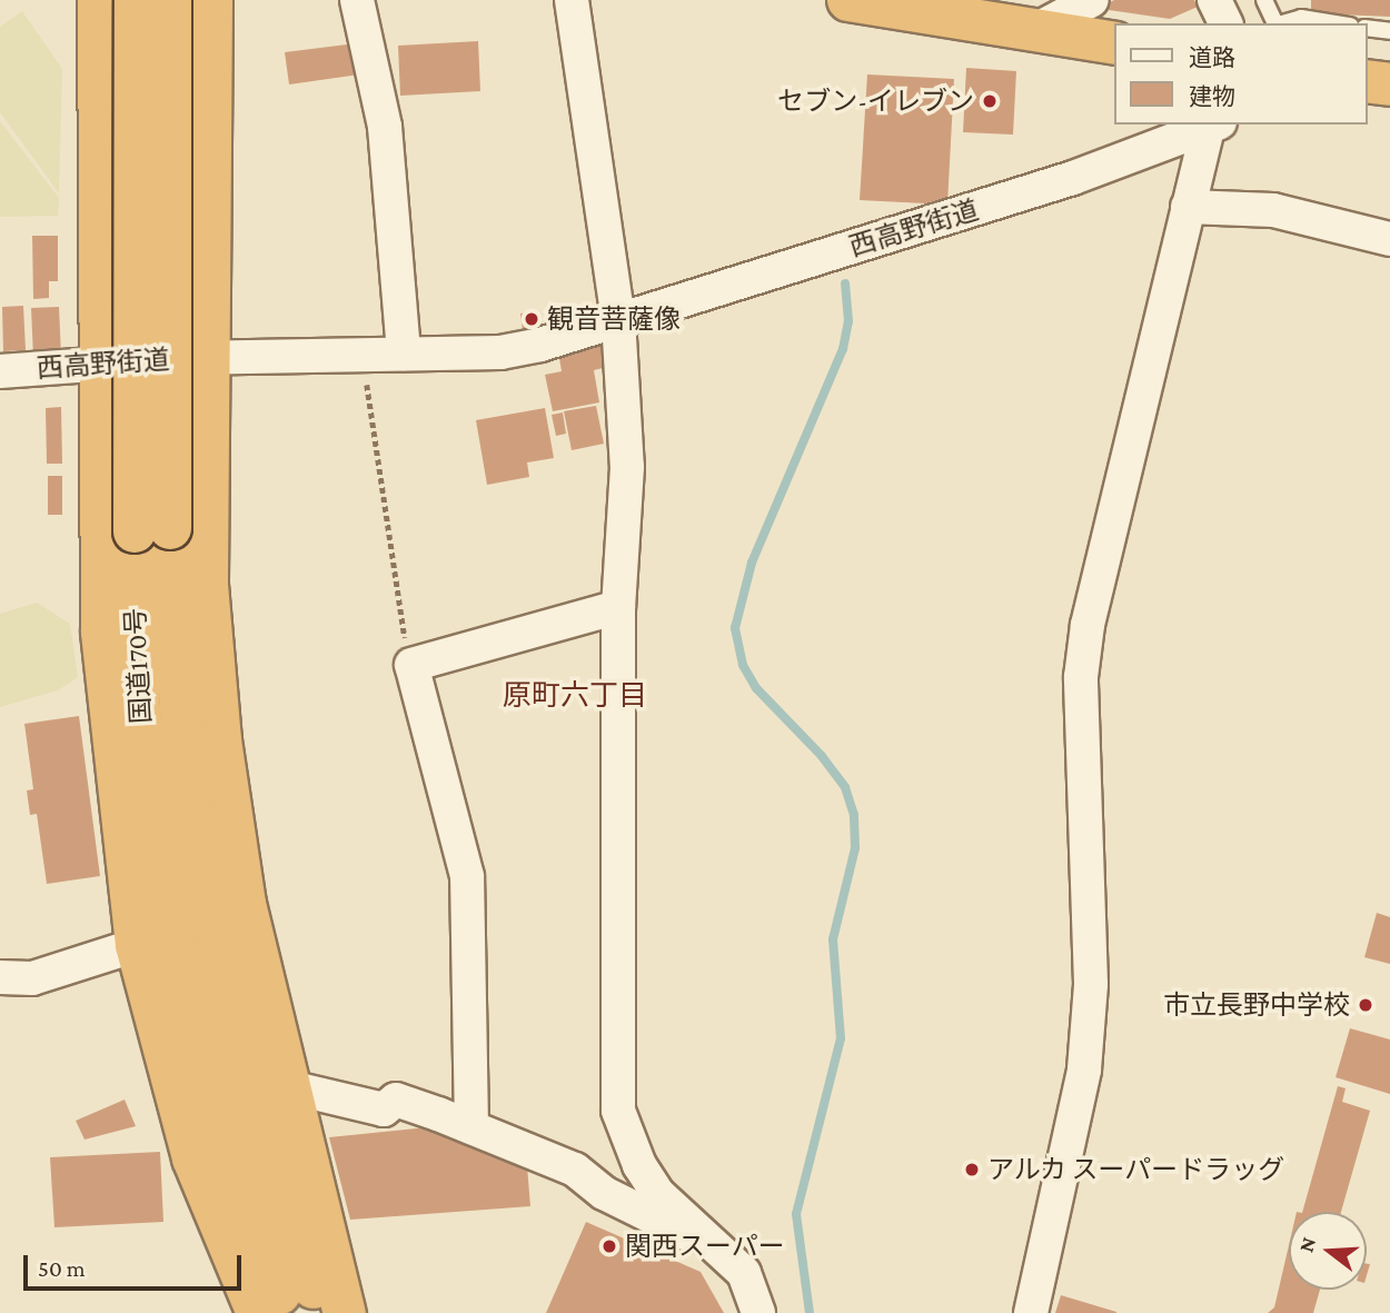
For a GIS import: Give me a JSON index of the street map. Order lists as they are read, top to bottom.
{
  "streets": {
    "highway": ["国道170号"],
    "street": ["西高野街道"]
  },
  "districts": ["原町六丁目"],
  "places": [
    "セブン-イレブン",
    "観音菩薩像",
    "市立長野中学校",
    "アルカ スーパードラッグ",
    "関西スーパー"
  ],
  "legend": ["道路", "建物"],
  "scale_bar": "50 m",
  "north": "left"
}
